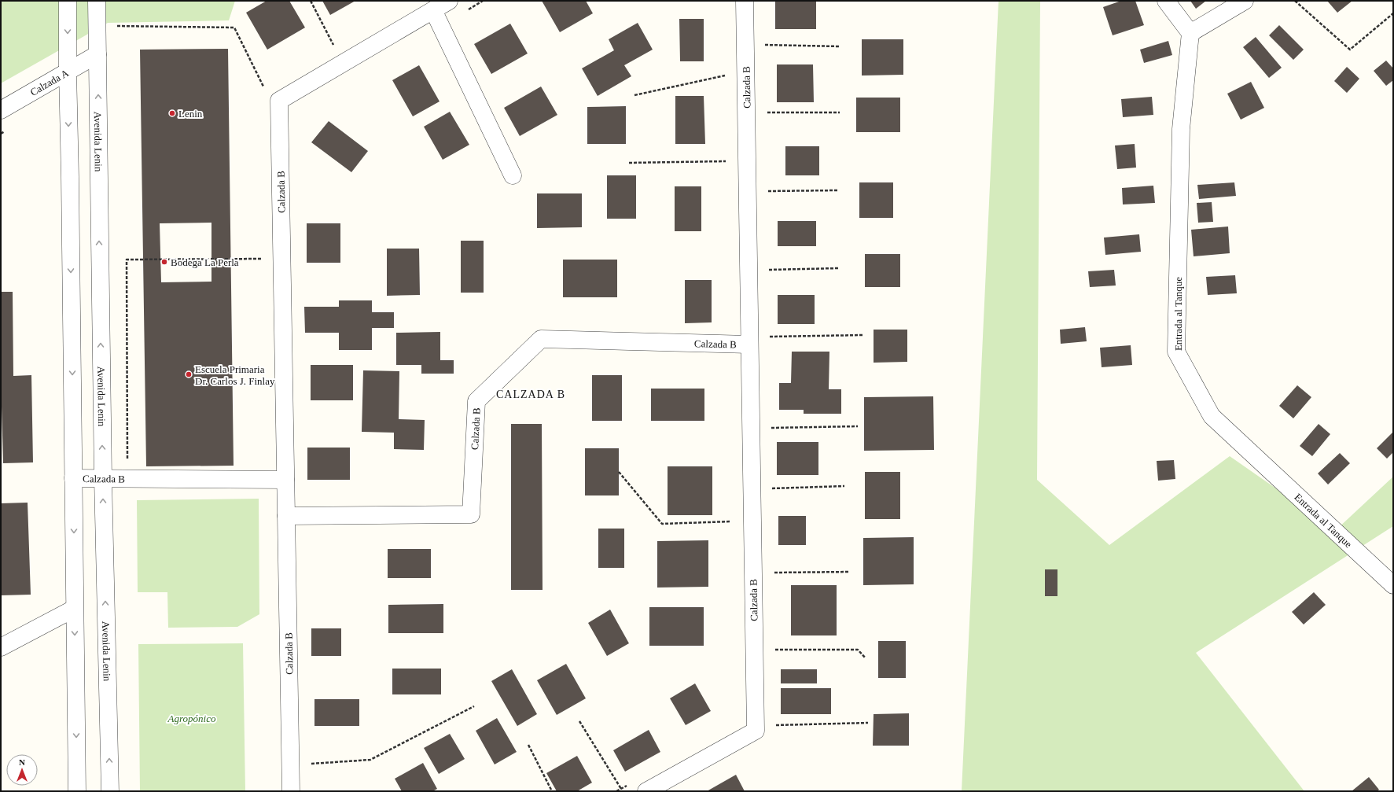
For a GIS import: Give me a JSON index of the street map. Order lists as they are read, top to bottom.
{
  "streets": {
    "street": [
      "Calzada A",
      "Calzada B",
      "Avenida Lenin",
      "Entrada al Tanque"
    ]
  },
  "crossings": [
    ["Calzada A", "Avenida Lenin"],
    ["Calzada B", "Avenida Lenin"]
  ],
  "districts": ["CALZADA B"],
  "parks": ["Agropónico"],
  "places": ["Lenin", "Bodega La Perla", "Escuela Primaria Dr. Carlos J. Finlay"],
  "north": "top"
}
